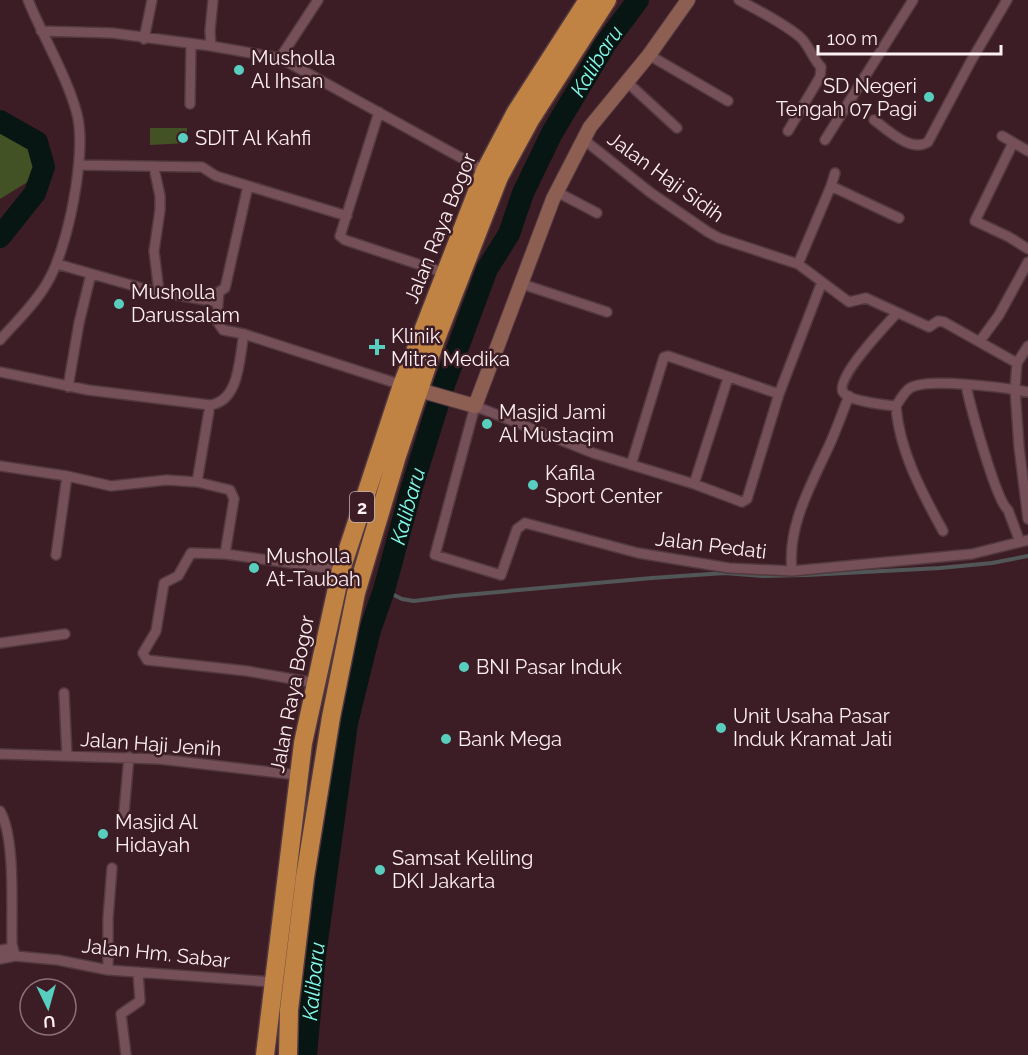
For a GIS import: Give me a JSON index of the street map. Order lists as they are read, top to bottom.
{
  "streets": {
    "highway": ["Jalan Raya Bogor", "2"],
    "street": [
      "Jalan Haji Sidih",
      "Jalan Pedati",
      "Jalan Haji Jenih",
      "Jalan Hm. Sabar"
    ]
  },
  "crossings": [
    ["Jalan Raya Bogor", "Jalan Haji Jenih"],
    ["Jalan Raya Bogor", "Jalan Hm. Sabar"]
  ],
  "water": ["Kalibaru"],
  "places": {
    "other": [
      "Musholla Al Ihsan",
      "SD Negeri Tengah 07 Pagi",
      "SDIT Al Kahfi",
      "Musholla Darussalam",
      "Masjid Jami Al Mustaqim",
      "Kafila Sport Center",
      "Musholla At-Taubah",
      "BNI Pasar Induk",
      "Unit Usaha Pasar Induk Kramat Jati",
      "Bank Mega",
      "Masjid Al Hidayah",
      "Samsat Keliling DKI Jakarta"
    ],
    "health": ["Klinik Mitra Medika"]
  },
  "scale_bar": "100 m",
  "north": "bottom"
}
